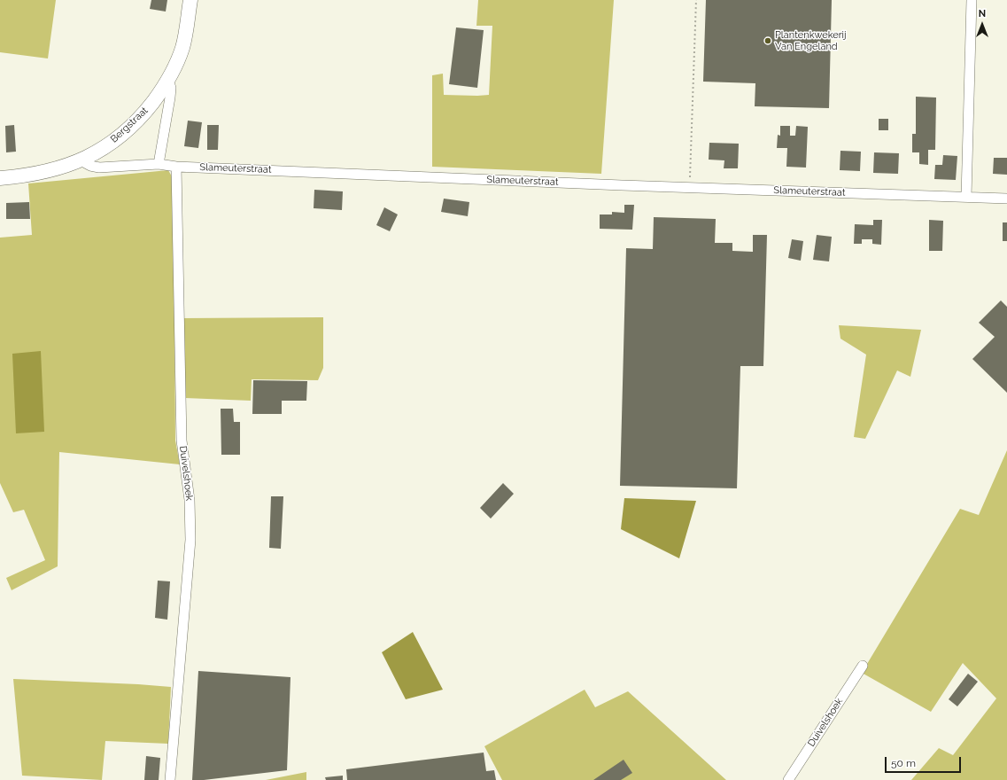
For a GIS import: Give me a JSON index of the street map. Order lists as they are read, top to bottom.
{
  "streets": {
    "street": ["Bergstraat", "Slameuterstraat", "Duivelshoek"]
  },
  "crossings": [
    ["Bergstraat", "Slameuterstraat"],
    ["Slameuterstraat", "Duivelshoek"]
  ],
  "places": ["Plantenkwekerij Van Engeland"],
  "scale_bar": "50 m",
  "north": "top"
}
